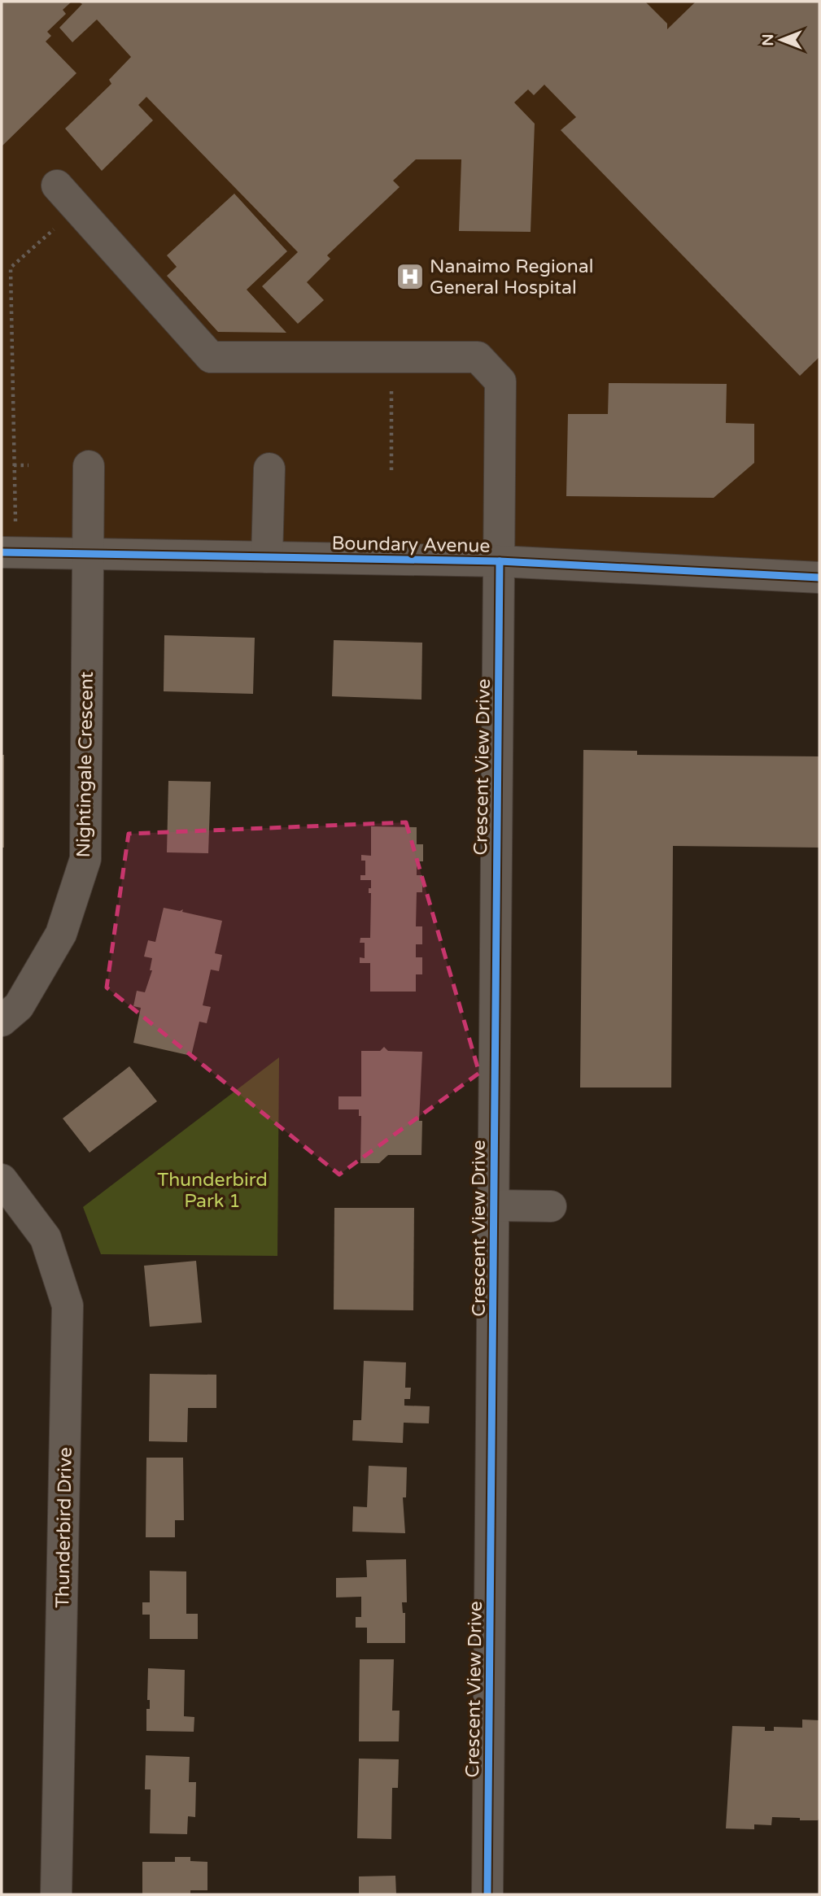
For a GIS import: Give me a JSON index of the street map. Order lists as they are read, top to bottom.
{
  "streets": {
    "street": [
      "Boundary Avenue",
      "Nightingale Crescent",
      "Crescent View Drive",
      "Thunderbird Drive"
    ]
  },
  "crossings": [
    ["Boundary Avenue", "Nightingale Crescent"],
    ["Boundary Avenue", "Crescent View Drive"]
  ],
  "parks": ["Thunderbird Park 1"],
  "places": {
    "hospital": ["Nanaimo Regional General Hospital"]
  },
  "north": "left"
}
